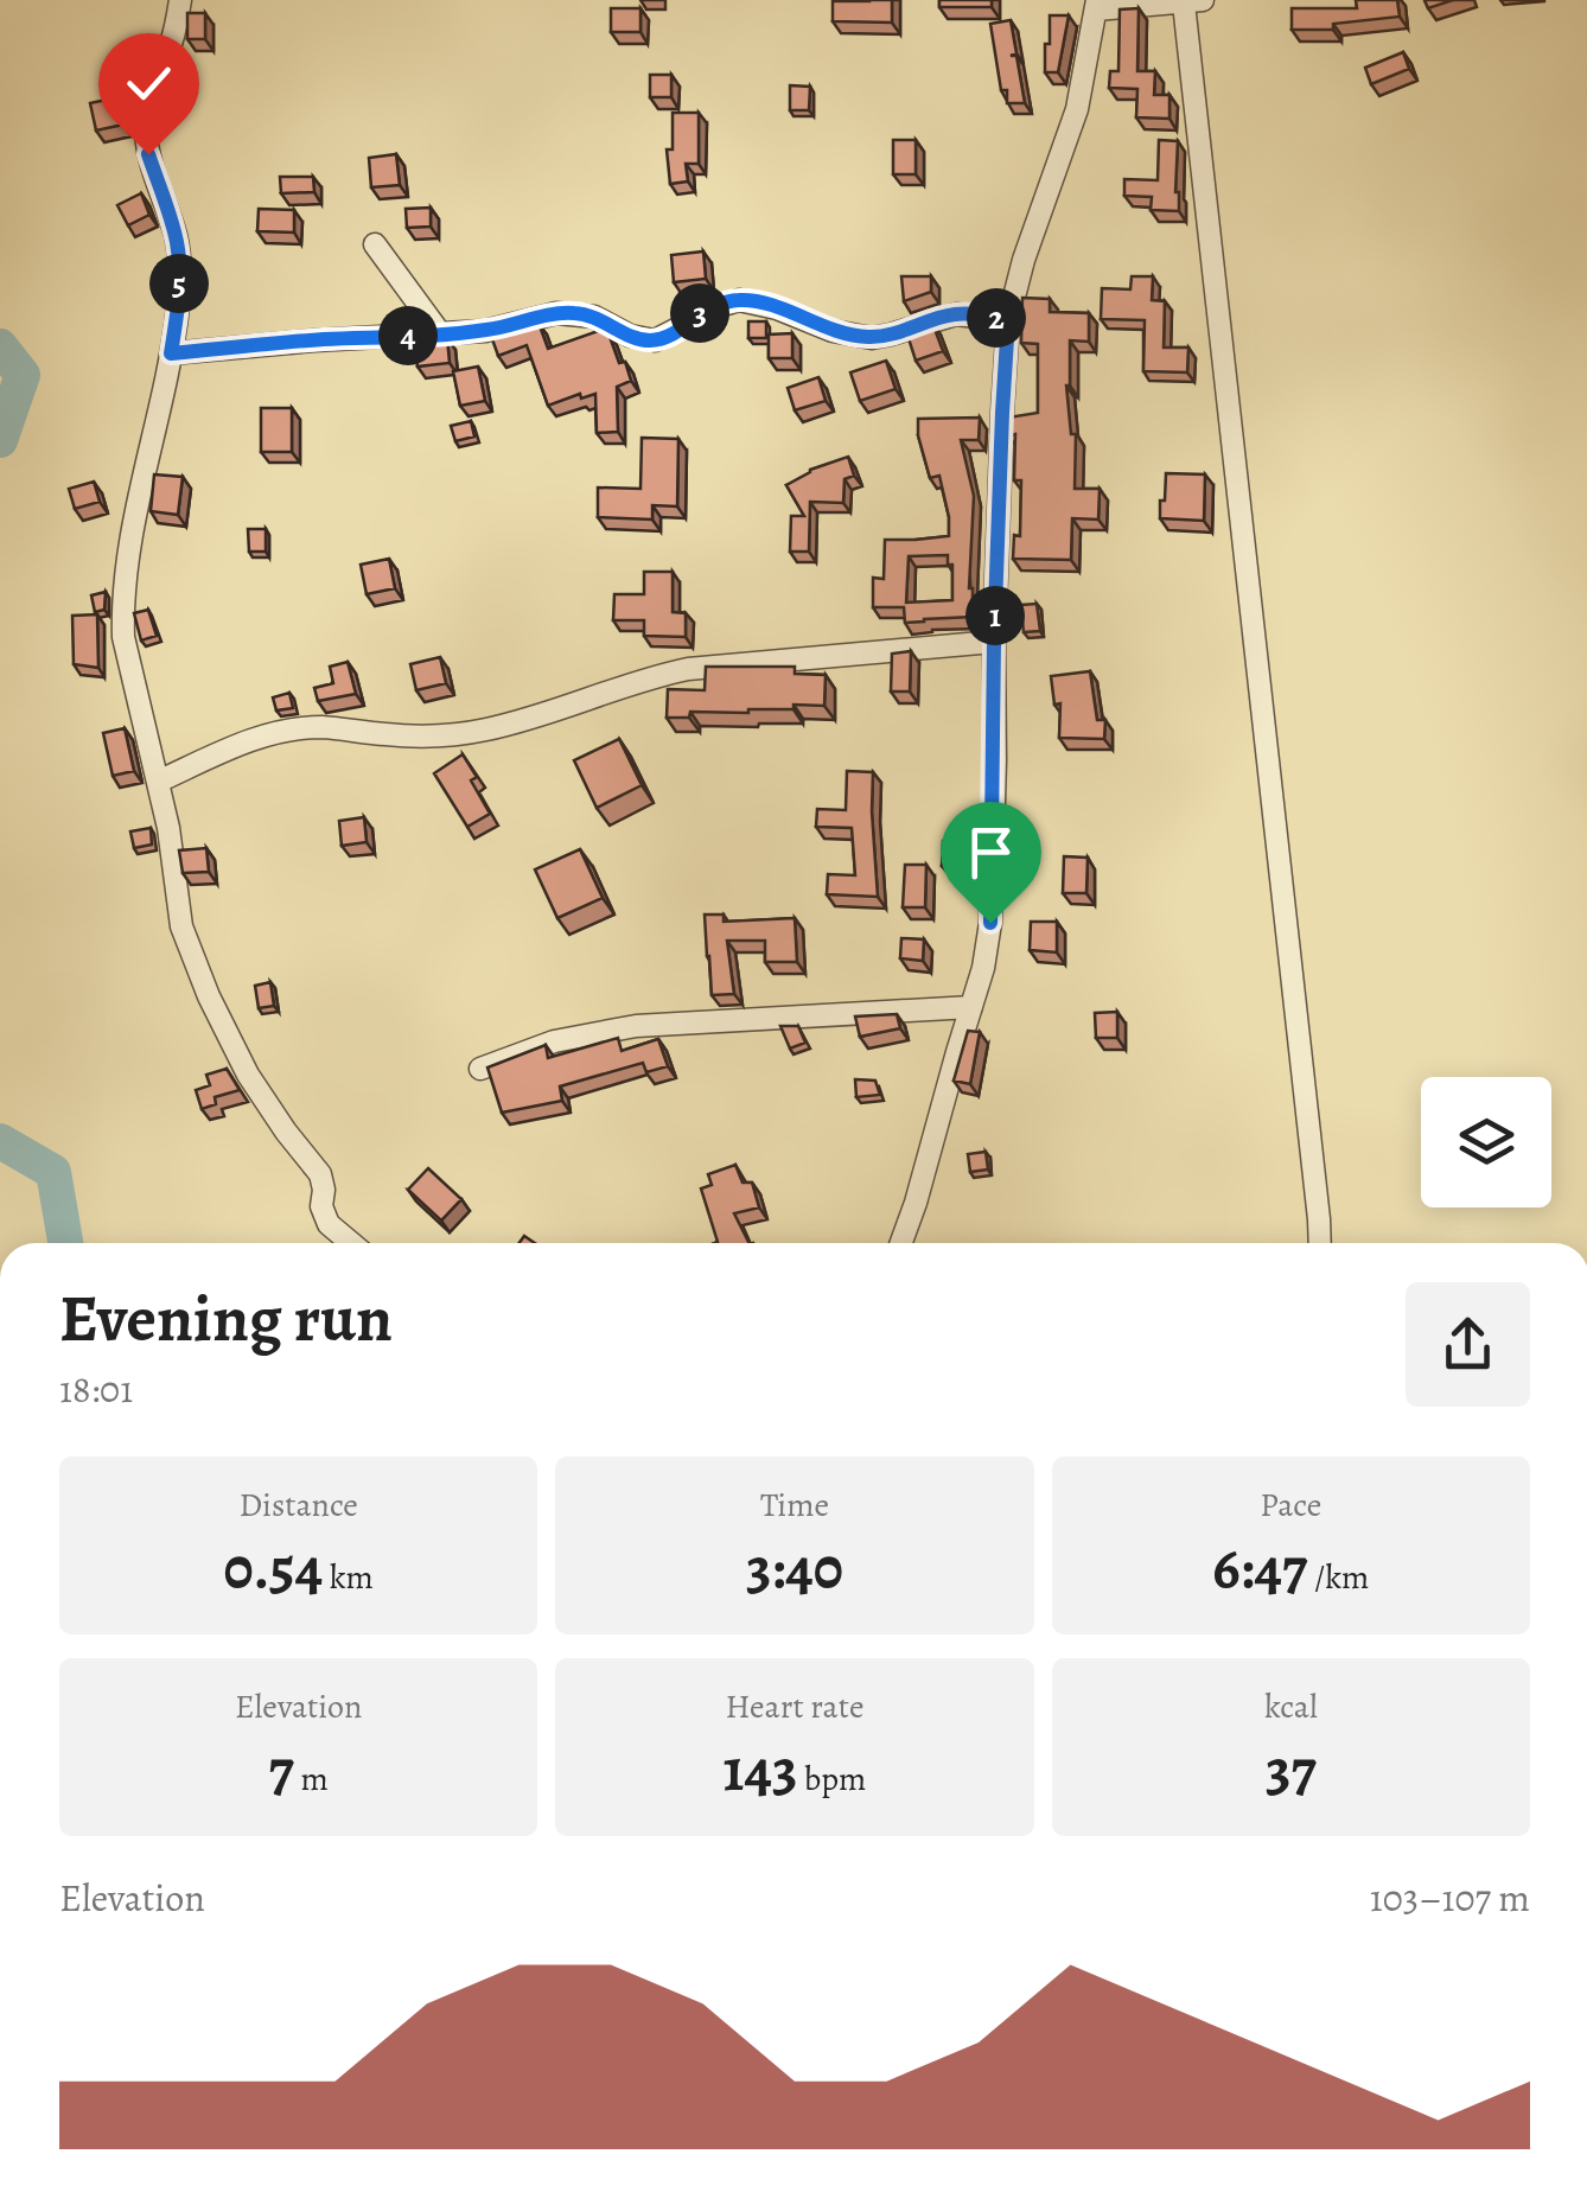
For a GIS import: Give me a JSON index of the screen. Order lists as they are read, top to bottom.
{
  "page": {
    "pins": [
      "5",
      "3",
      "2",
      "4",
      "1"
    ],
    "heading": ["Evening run", "18:01"],
    "stats": [
      ["Distance", "0.54 km"],
      ["Time", "3:40"],
      ["Pace", "6:47 /km"],
      ["Elevation", "7 m"],
      ["Heart rate", "143 bpm"],
      ["kcal", "37"]
    ],
    "chart": ["Elevation", "103–107 m"]
  }
}
